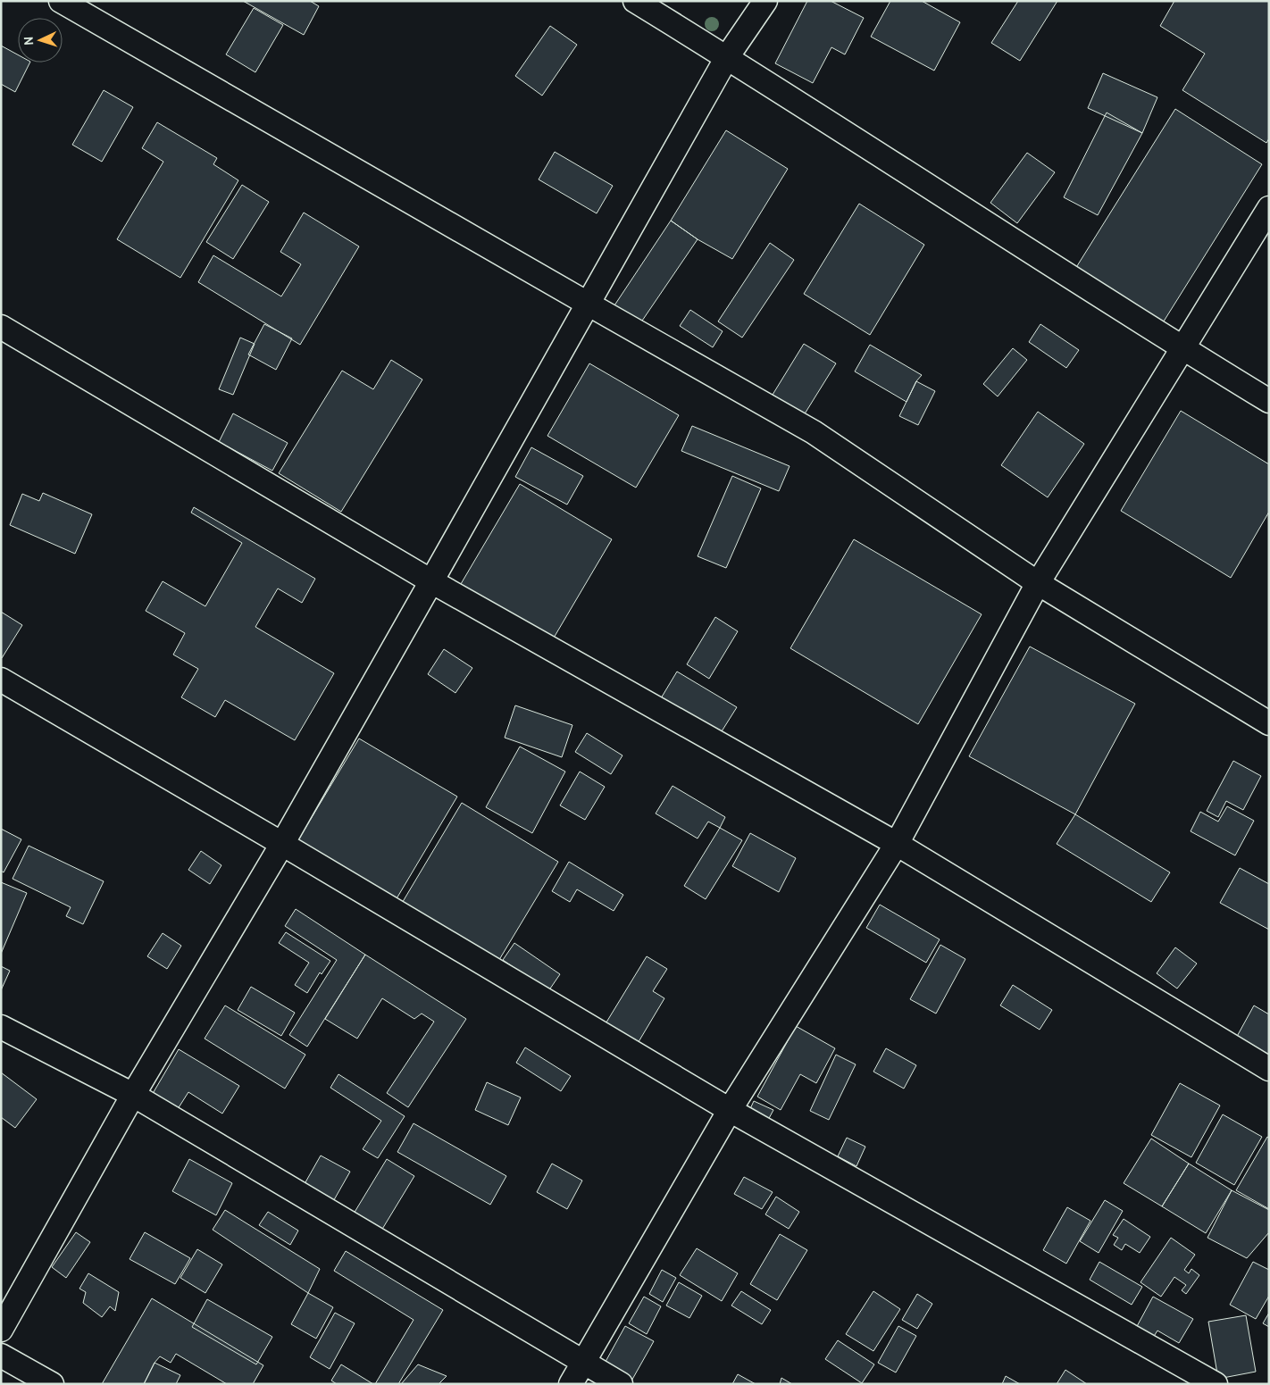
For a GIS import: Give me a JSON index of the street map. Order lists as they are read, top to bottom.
{
  "north": "left"
}
